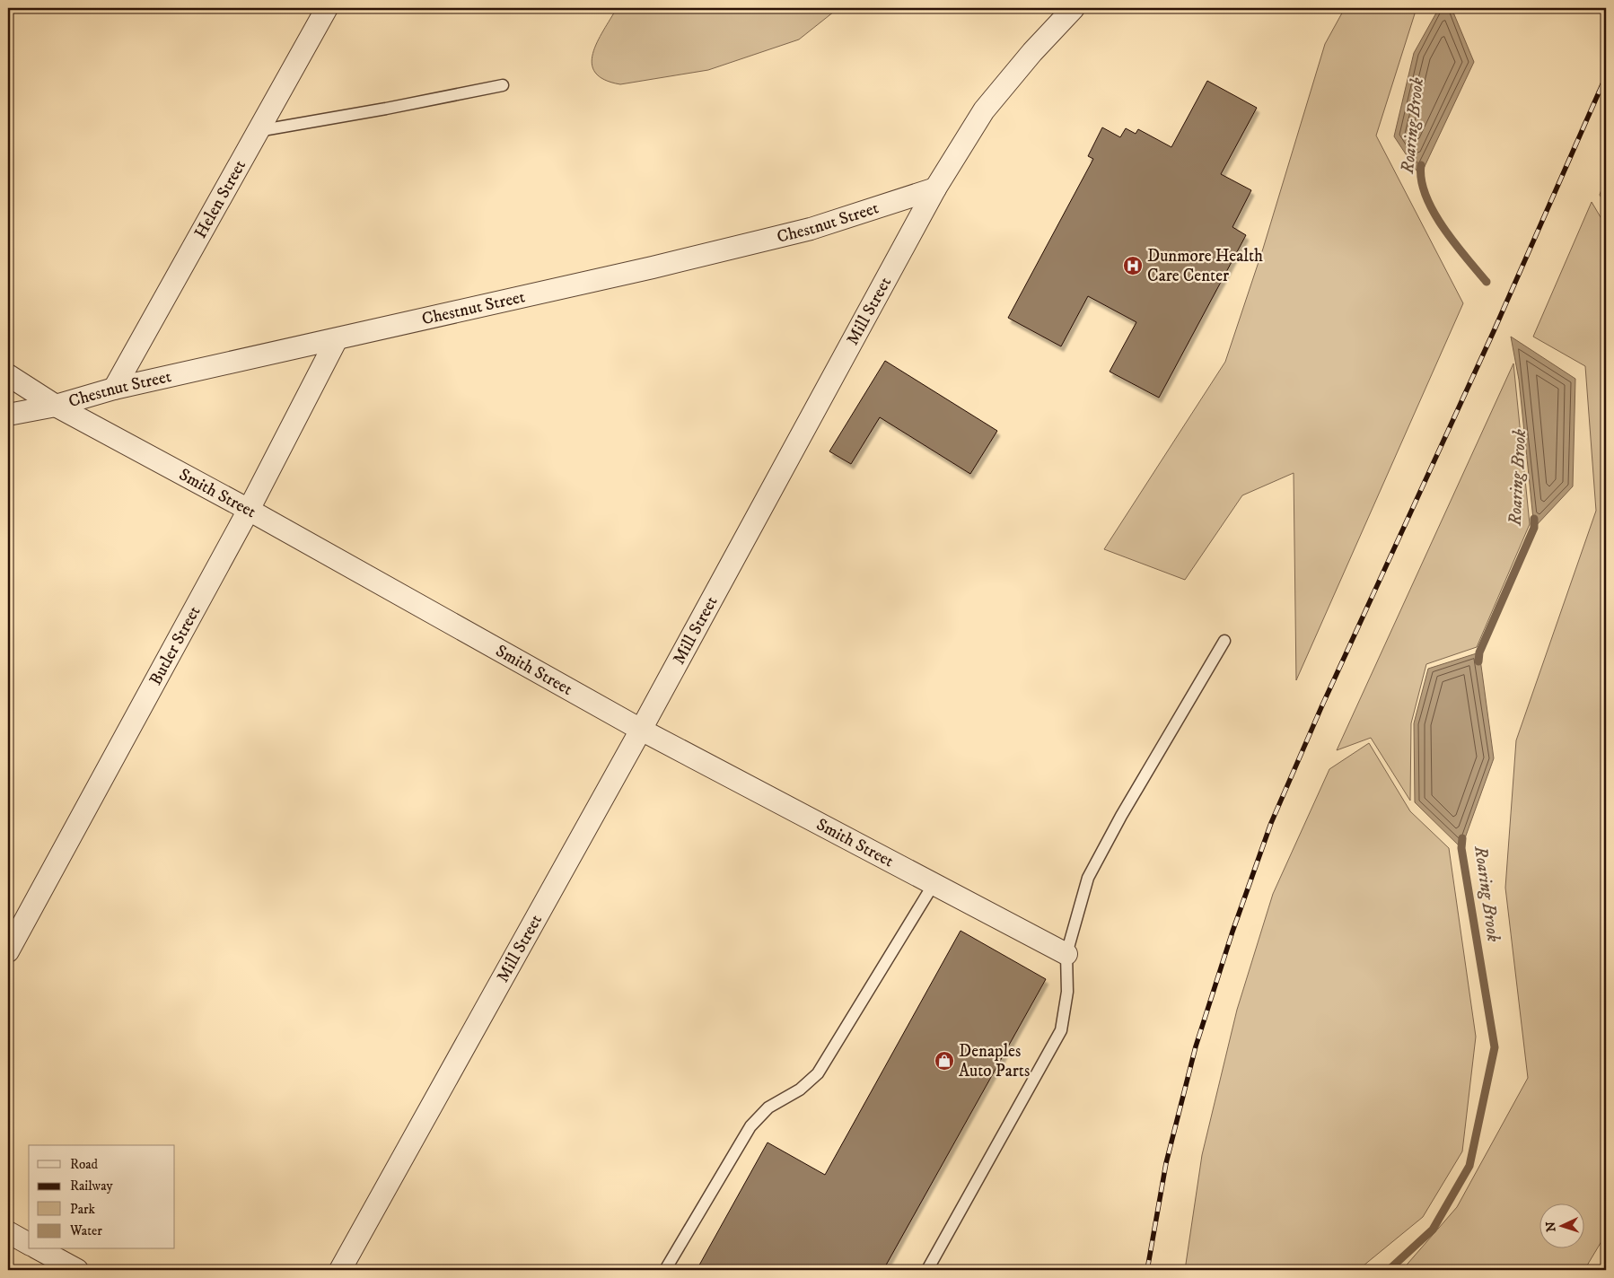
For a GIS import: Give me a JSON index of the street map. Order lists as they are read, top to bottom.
{
  "streets": {
    "street": [
      "Helen Street",
      "Chestnut Street",
      "Mill Street",
      "Smith Street",
      "Butler Street"
    ]
  },
  "crossings": [
    ["Helen Street", "Chestnut Street"],
    ["Chestnut Street", "Mill Street"],
    ["Chestnut Street", "Smith Street"],
    ["Chestnut Street", "Butler Street"],
    ["Mill Street", "Smith Street"],
    ["Smith Street", "Butler Street"]
  ],
  "water": ["Roaring Brook"],
  "places": {
    "hospital": ["Dunmore Health Care Center"],
    "shop": ["Denaples Auto Parts"]
  },
  "legend": [
    "Road",
    "Railway",
    "Park",
    "Water"
  ],
  "north": "left"
}
